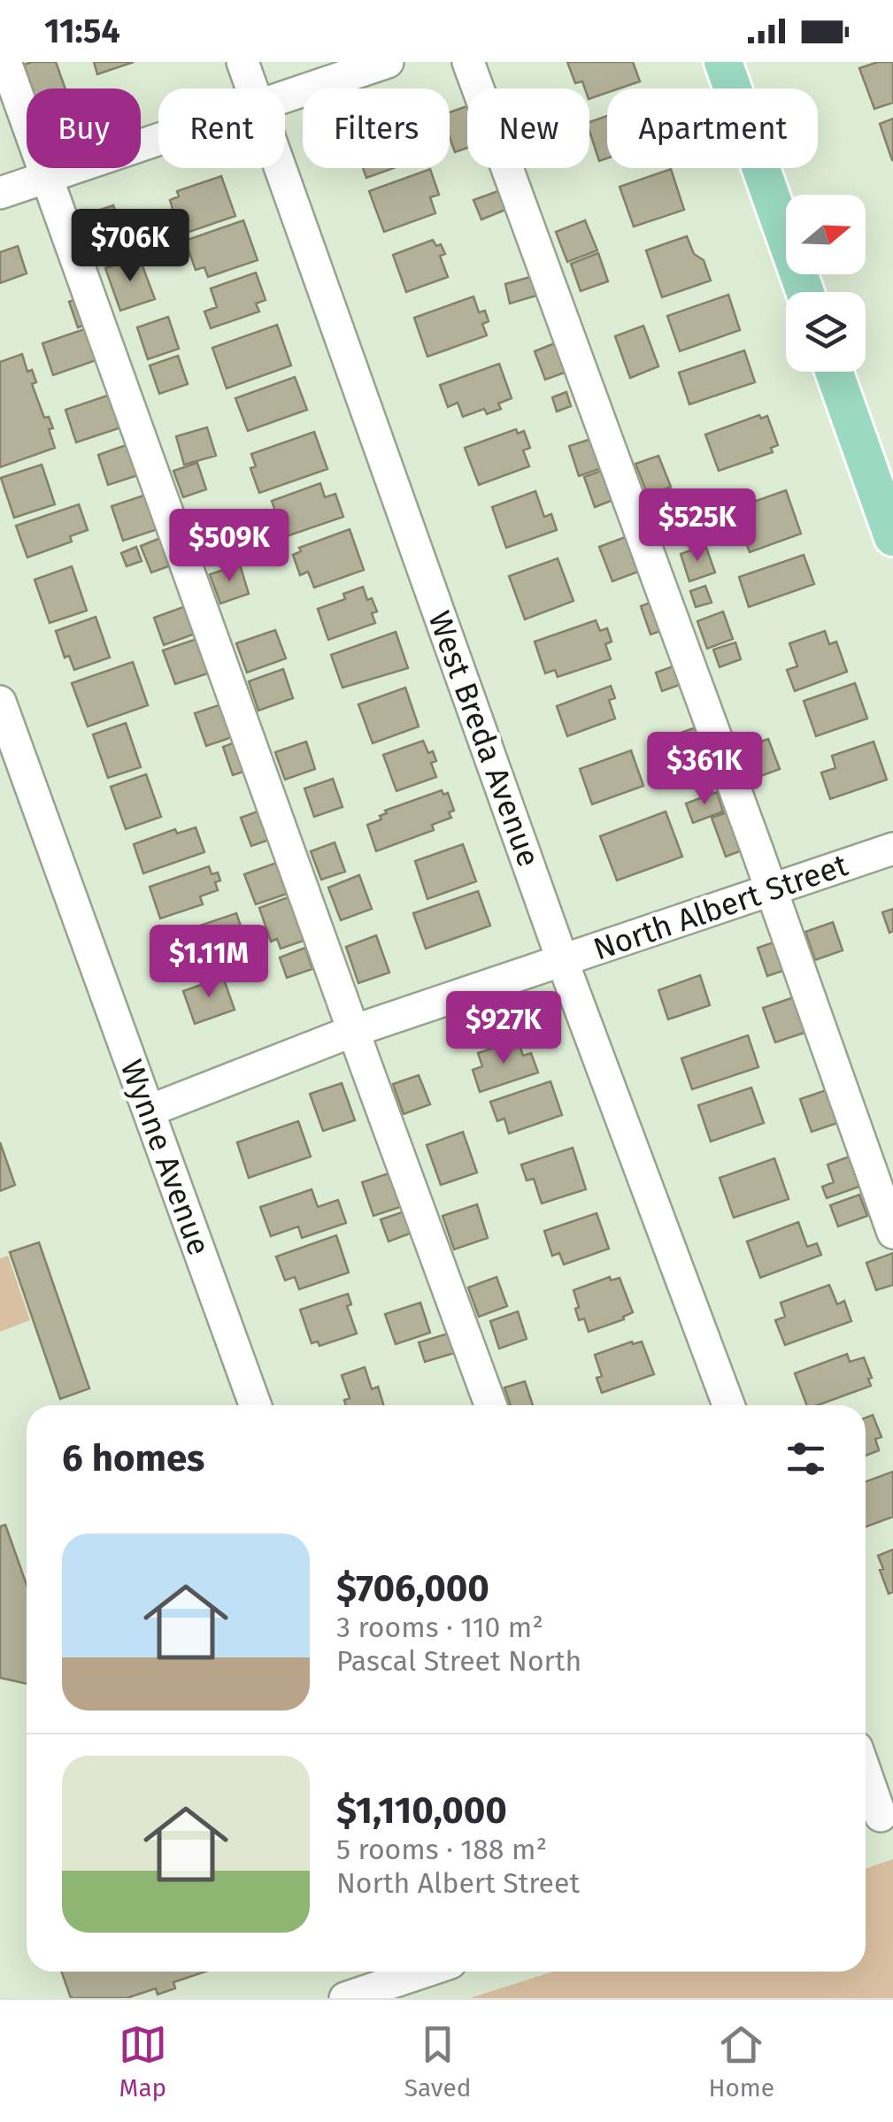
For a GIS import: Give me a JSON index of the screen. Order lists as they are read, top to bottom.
{
  "streets": {
    "street": ["West Breda Avenue", "North Albert Street", "Wynne Avenue"]
  },
  "crossings": [
    ["West Breda Avenue", "North Albert Street"],
    ["North Albert Street", "Wynne Avenue"]
  ],
  "north": "right",
  "page": {
    "status": "11:54",
    "chip": [
      "Buy",
      "Rent",
      "Filters",
      "New",
      "Apartment"
    ],
    "price": [
      "$706K",
      "$525K",
      "$509K",
      "$361K",
      "$1.11M",
      "$927K"
    ],
    "heading": "6 homes",
    "list": [
      {
        "name": "$706,000",
        "note": "3 rooms · 110 m² · Pascal Street North"
      },
      {
        "name": "$1,110,000",
        "note": "5 rooms · 188 m² · North Albert Street"
      }
    ],
    "tabs": ["Map", "Saved", "Home"]
  }
}
